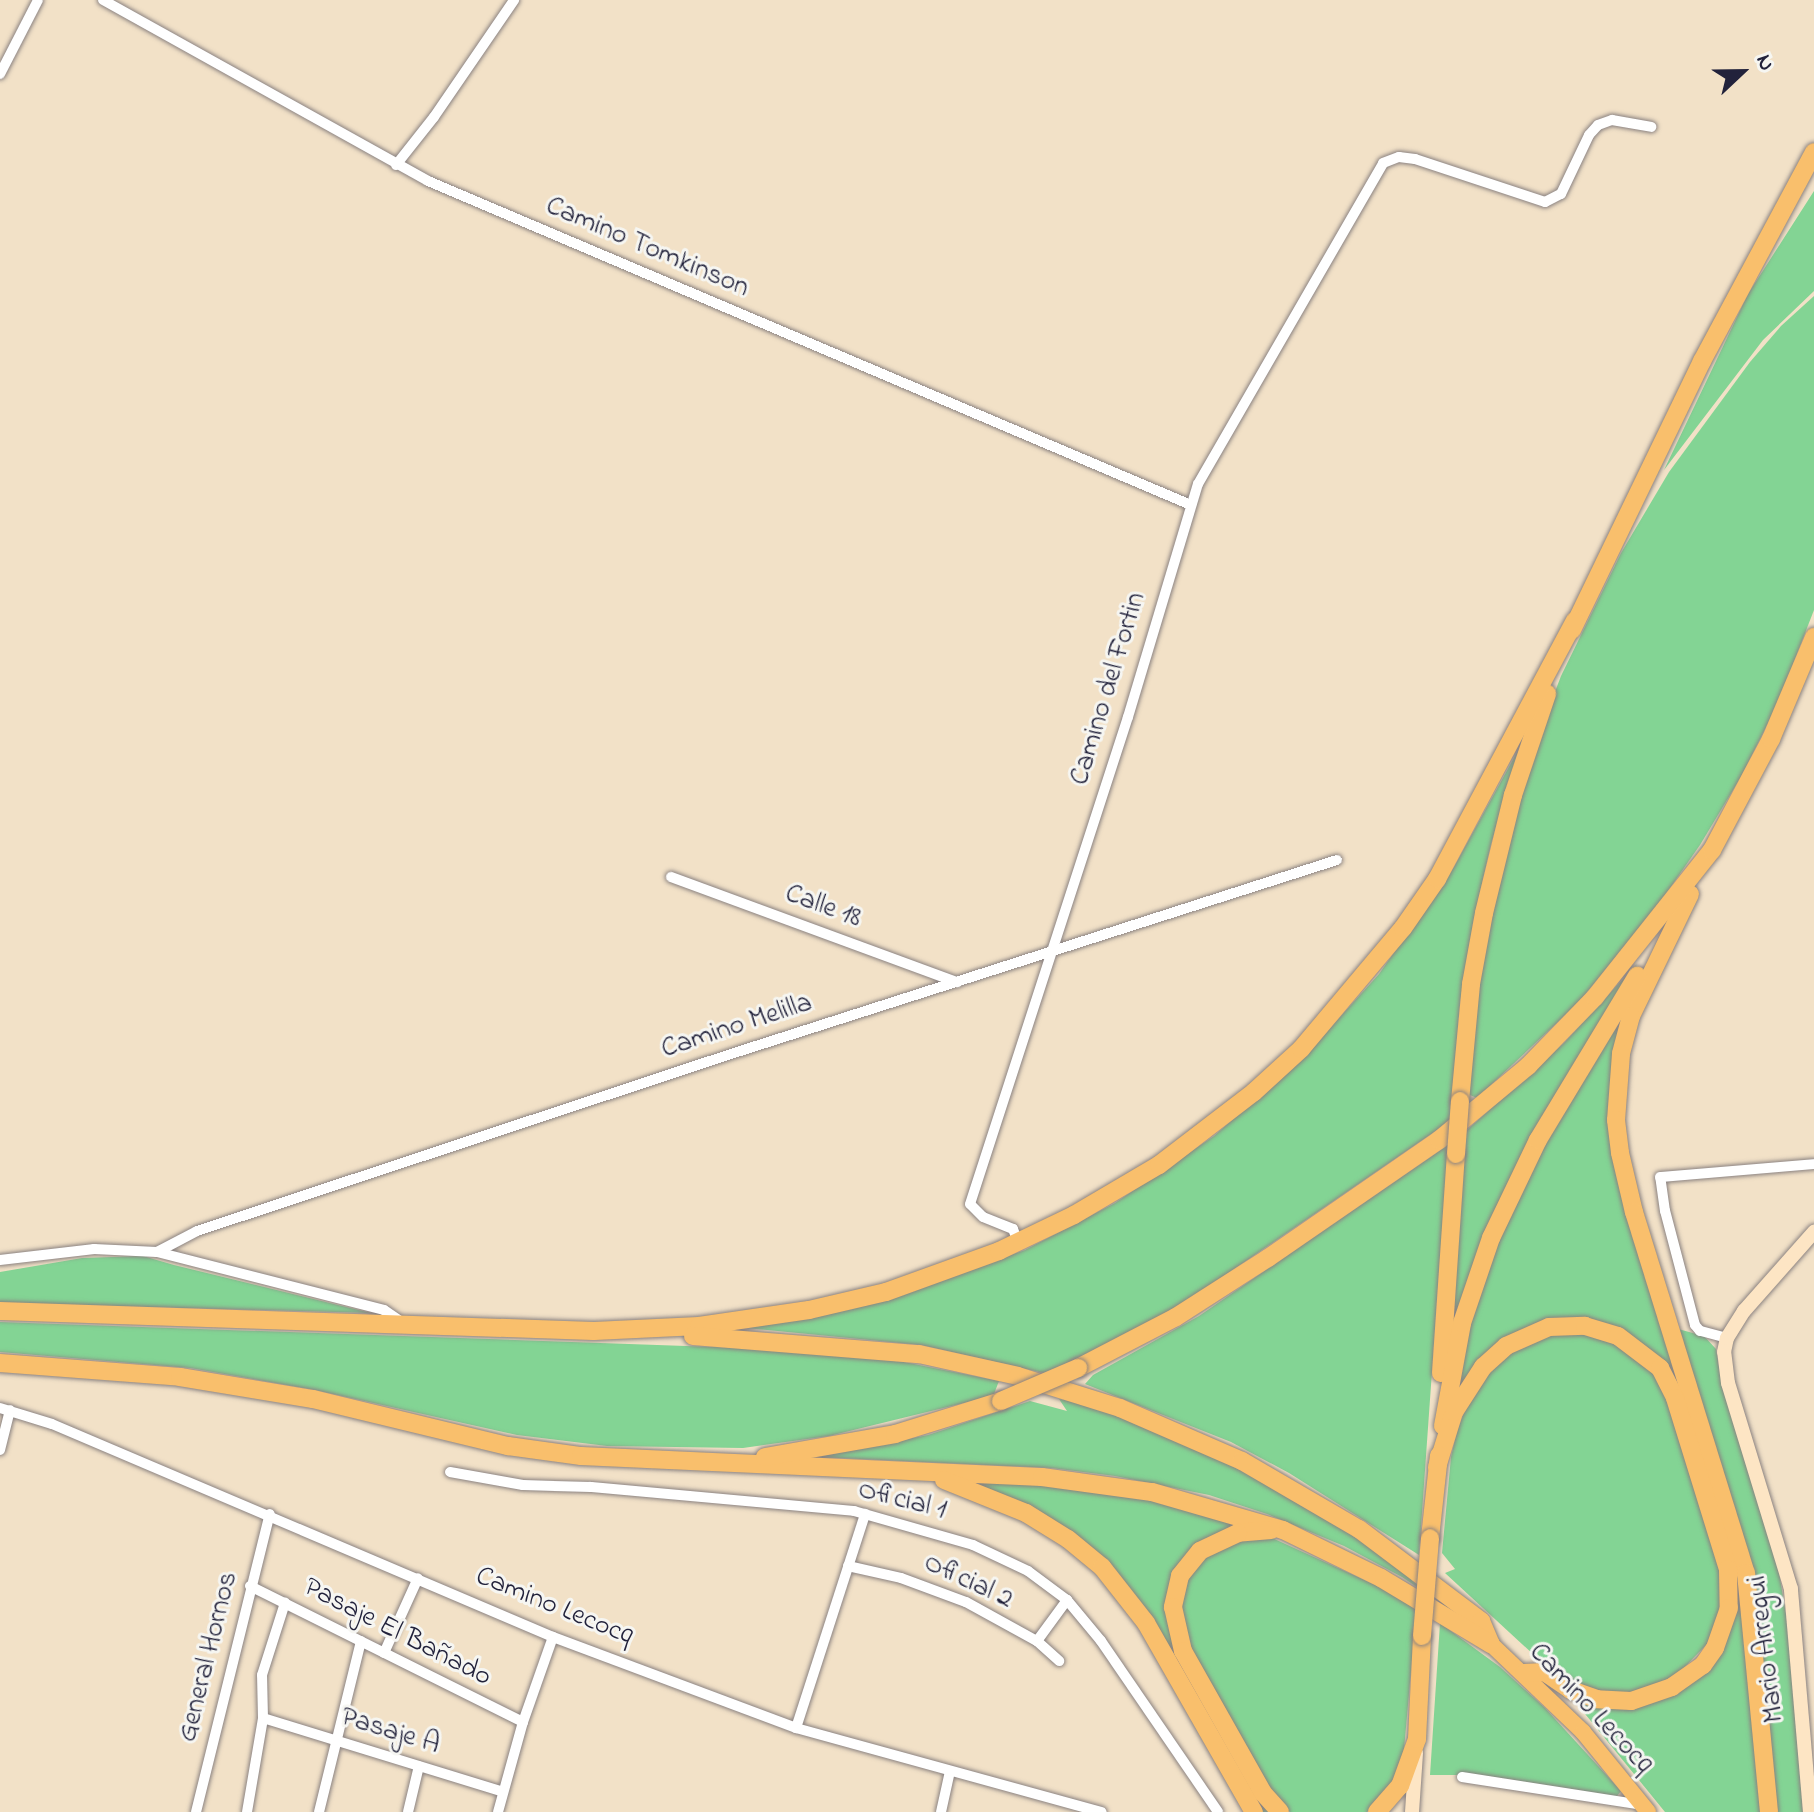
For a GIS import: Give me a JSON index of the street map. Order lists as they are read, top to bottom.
{
  "streets": {
    "main road": ["Camino Lecocq"],
    "street": [
      "Camino Tomkinson",
      "Camino del Fortin",
      "Calle 18",
      "Camino Melilla",
      "Oficial 1",
      "Oficial 2",
      "Pasaje El Bañado",
      "Mario Arregui",
      "General Hornos",
      "Pasaje A"
    ]
  },
  "crossings": [
    ["Camino Tomkinson", "Camino del Fortin"],
    ["Camino del Fortin", "Camino Melilla"],
    ["Calle 18", "Camino Melilla"],
    ["Camino Lecocq", "General Hornos"],
    ["Pasaje El Bañado", "General Hornos"]
  ],
  "north": "right"
}
